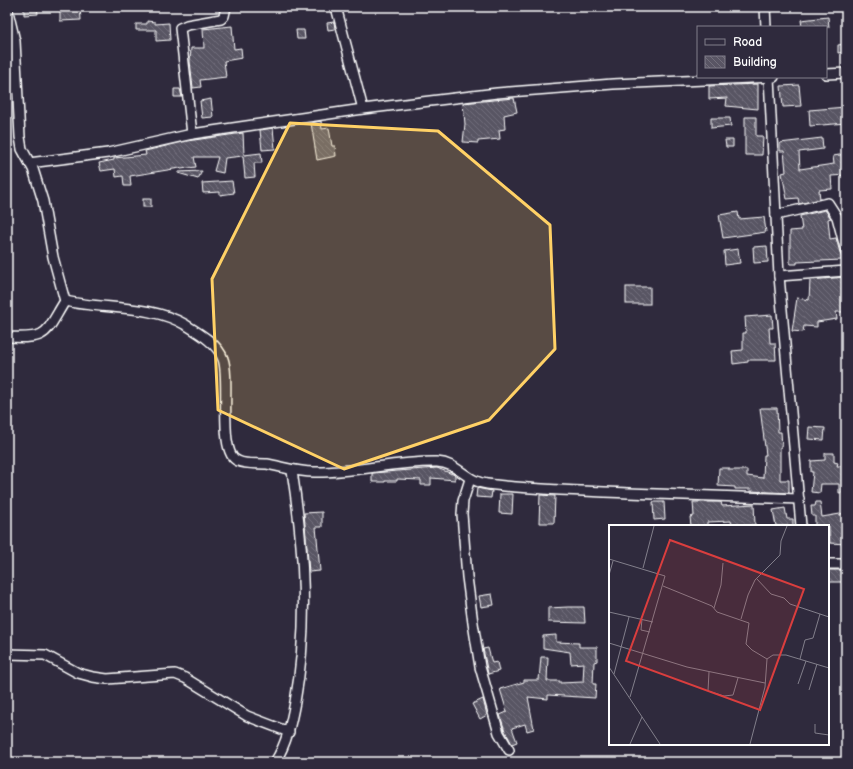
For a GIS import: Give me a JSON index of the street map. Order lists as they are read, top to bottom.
{
  "legend": ["Road", "Building"]
}
